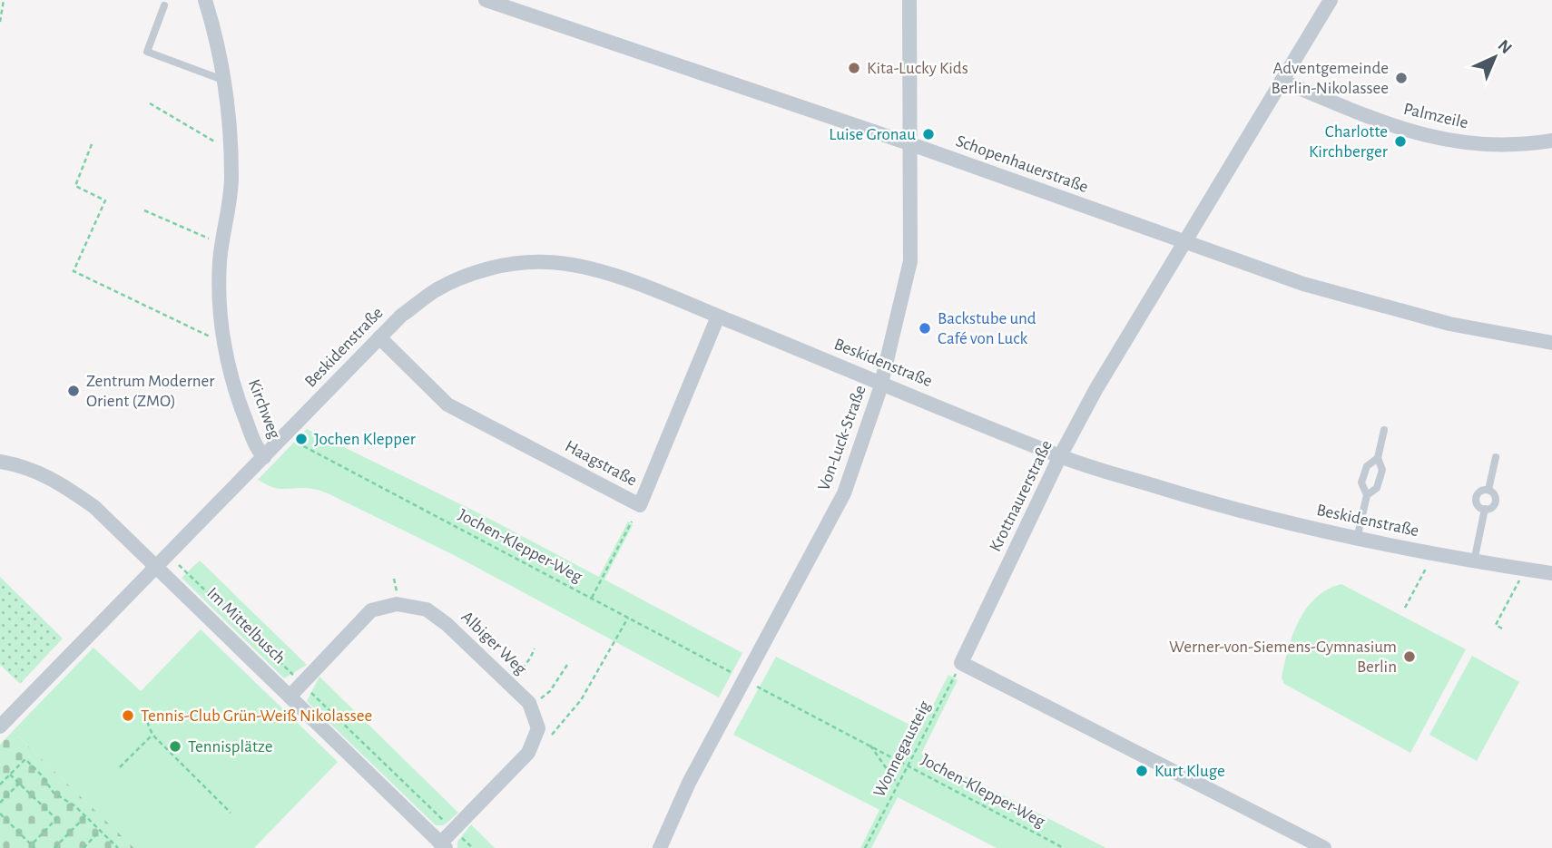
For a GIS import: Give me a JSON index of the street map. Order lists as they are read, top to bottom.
{
  "streets": {
    "street": [
      "Palmzeile",
      "Schopenhauerstraße",
      "Beskidenstraße",
      "Kirchweg",
      "Von-Luck-Straße",
      "Haagstraße",
      "Krottnaurerstraße",
      "Im Mittelbusch",
      "Albiger Weg"
    ],
    "path": ["Jochen-Klepper-Weg", "Wonnegausteig"]
  },
  "crossings": [
    ["Palmzeile", "Krottnaurerstraße"],
    ["Schopenhauerstraße", "Von-Luck-Straße"],
    ["Schopenhauerstraße", "Krottnaurerstraße"],
    ["Beskidenstraße", "Kirchweg"],
    ["Beskidenstraße", "Von-Luck-Straße"],
    ["Beskidenstraße", "Haagstraße"],
    ["Beskidenstraße", "Krottnaurerstraße"],
    ["Kirchweg", "Im Mittelbusch"],
    ["Krottnaurerstraße", "Wonnegausteig"],
    ["Jochen-Klepper-Weg", "Wonnegausteig"],
    ["Im Mittelbusch", "Albiger Weg"]
  ],
  "places": [
    "Kita-Lucky Kids",
    "Adventgemeinde Berlin-Nikolassee",
    "Luise Gronau",
    "Charlotte Kirchberger",
    "Backstube und Café von Luck",
    "Zentrum Moderner Orient (ZMO)",
    "Jochen Klepper",
    "Werner-von-Siemens-Gymnasium Berlin",
    "Tennis-Club Grün-Weiß Nikolassee",
    "Tennisplätze",
    "Kurt Kluge"
  ],
  "north": "top right"
}
